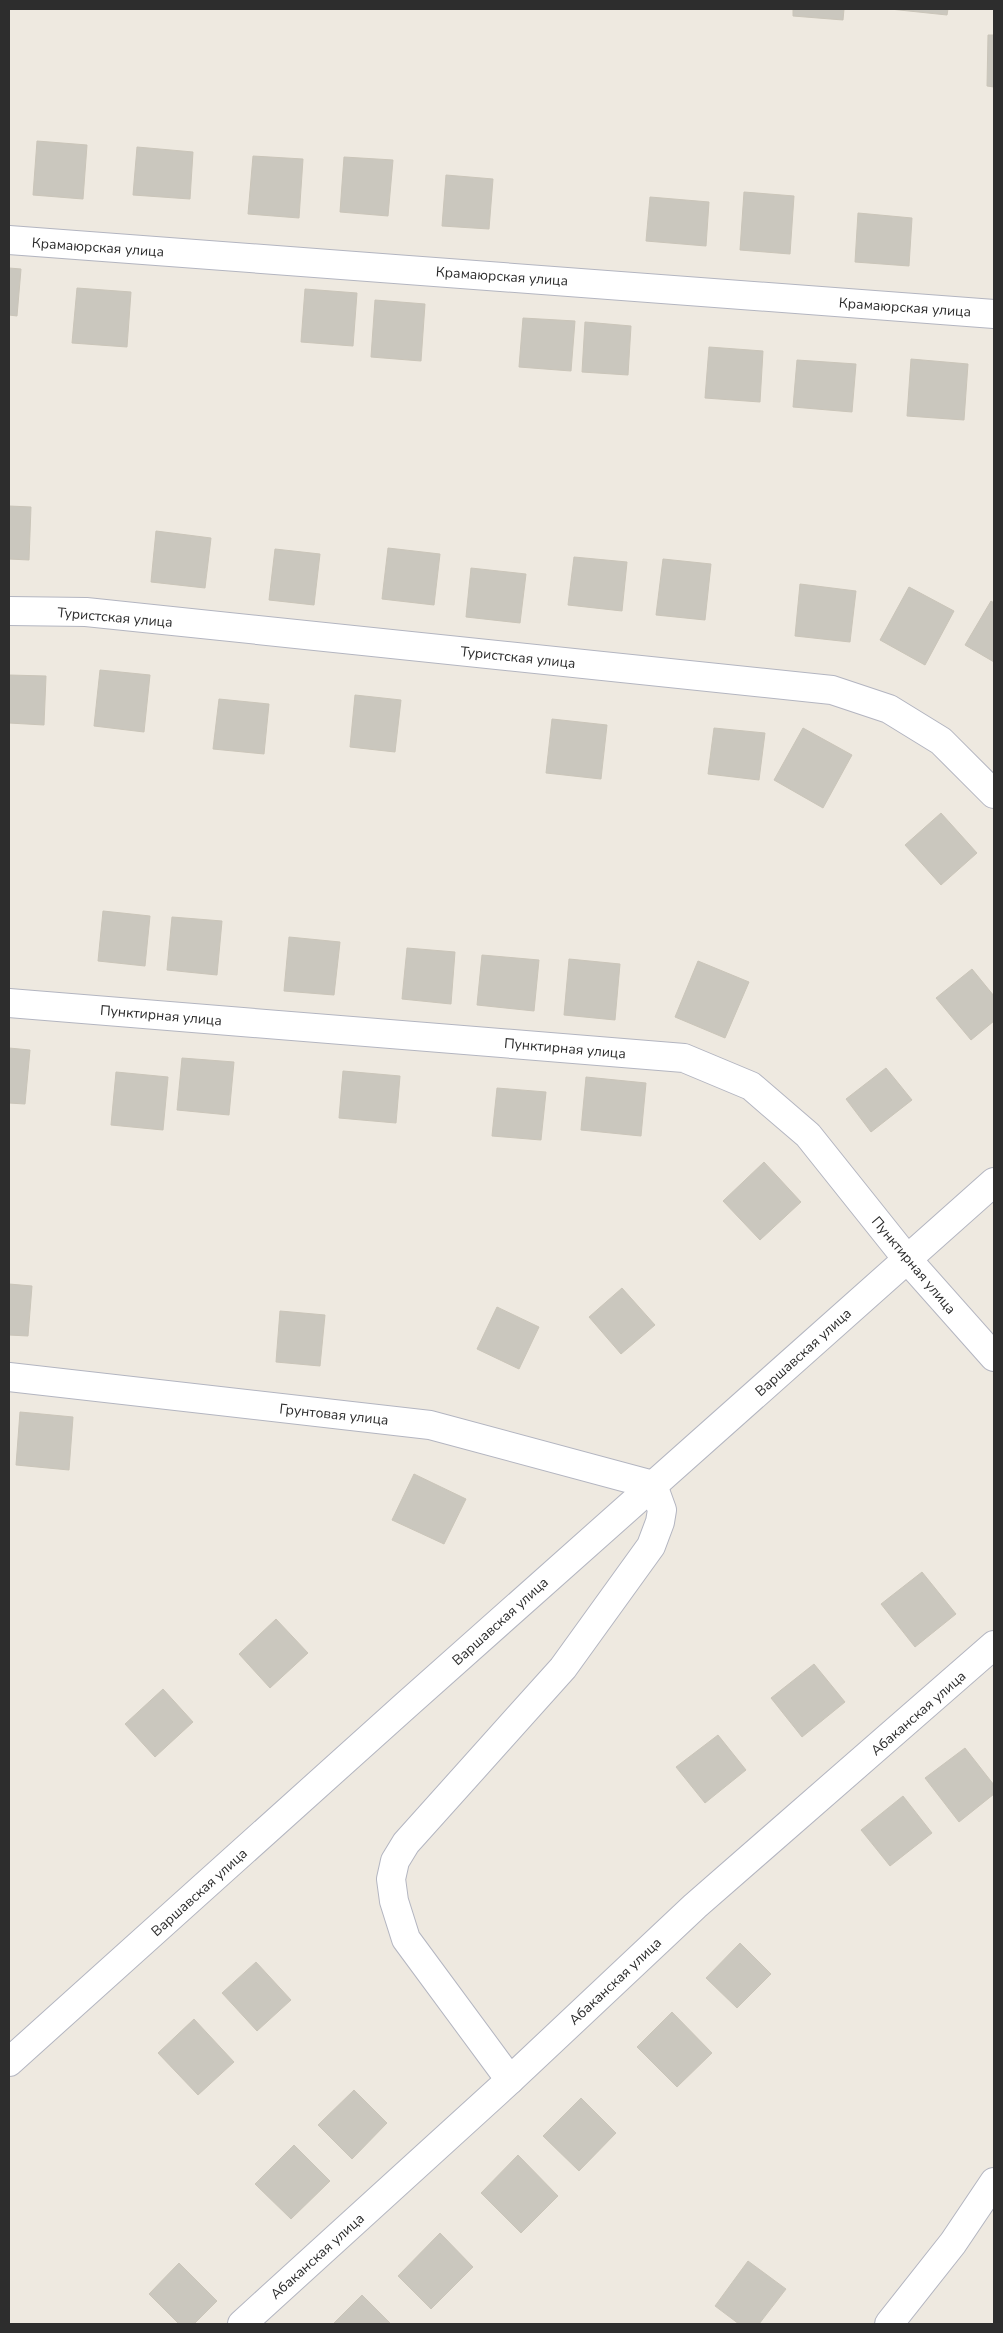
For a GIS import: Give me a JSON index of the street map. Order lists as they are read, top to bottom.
{
  "streets": {
    "street": [
      "Крамаюрская улица",
      "Туристская улица",
      "Пунктирная улица",
      "Варшавская улица",
      "Грунтовая улица",
      "Абаканская улица"
    ]
  },
  "crossings": [
    ["Пунктирная улица", "Варшавская улица"],
    ["Варшавская улица", "Грунтовая улица"]
  ]
}
